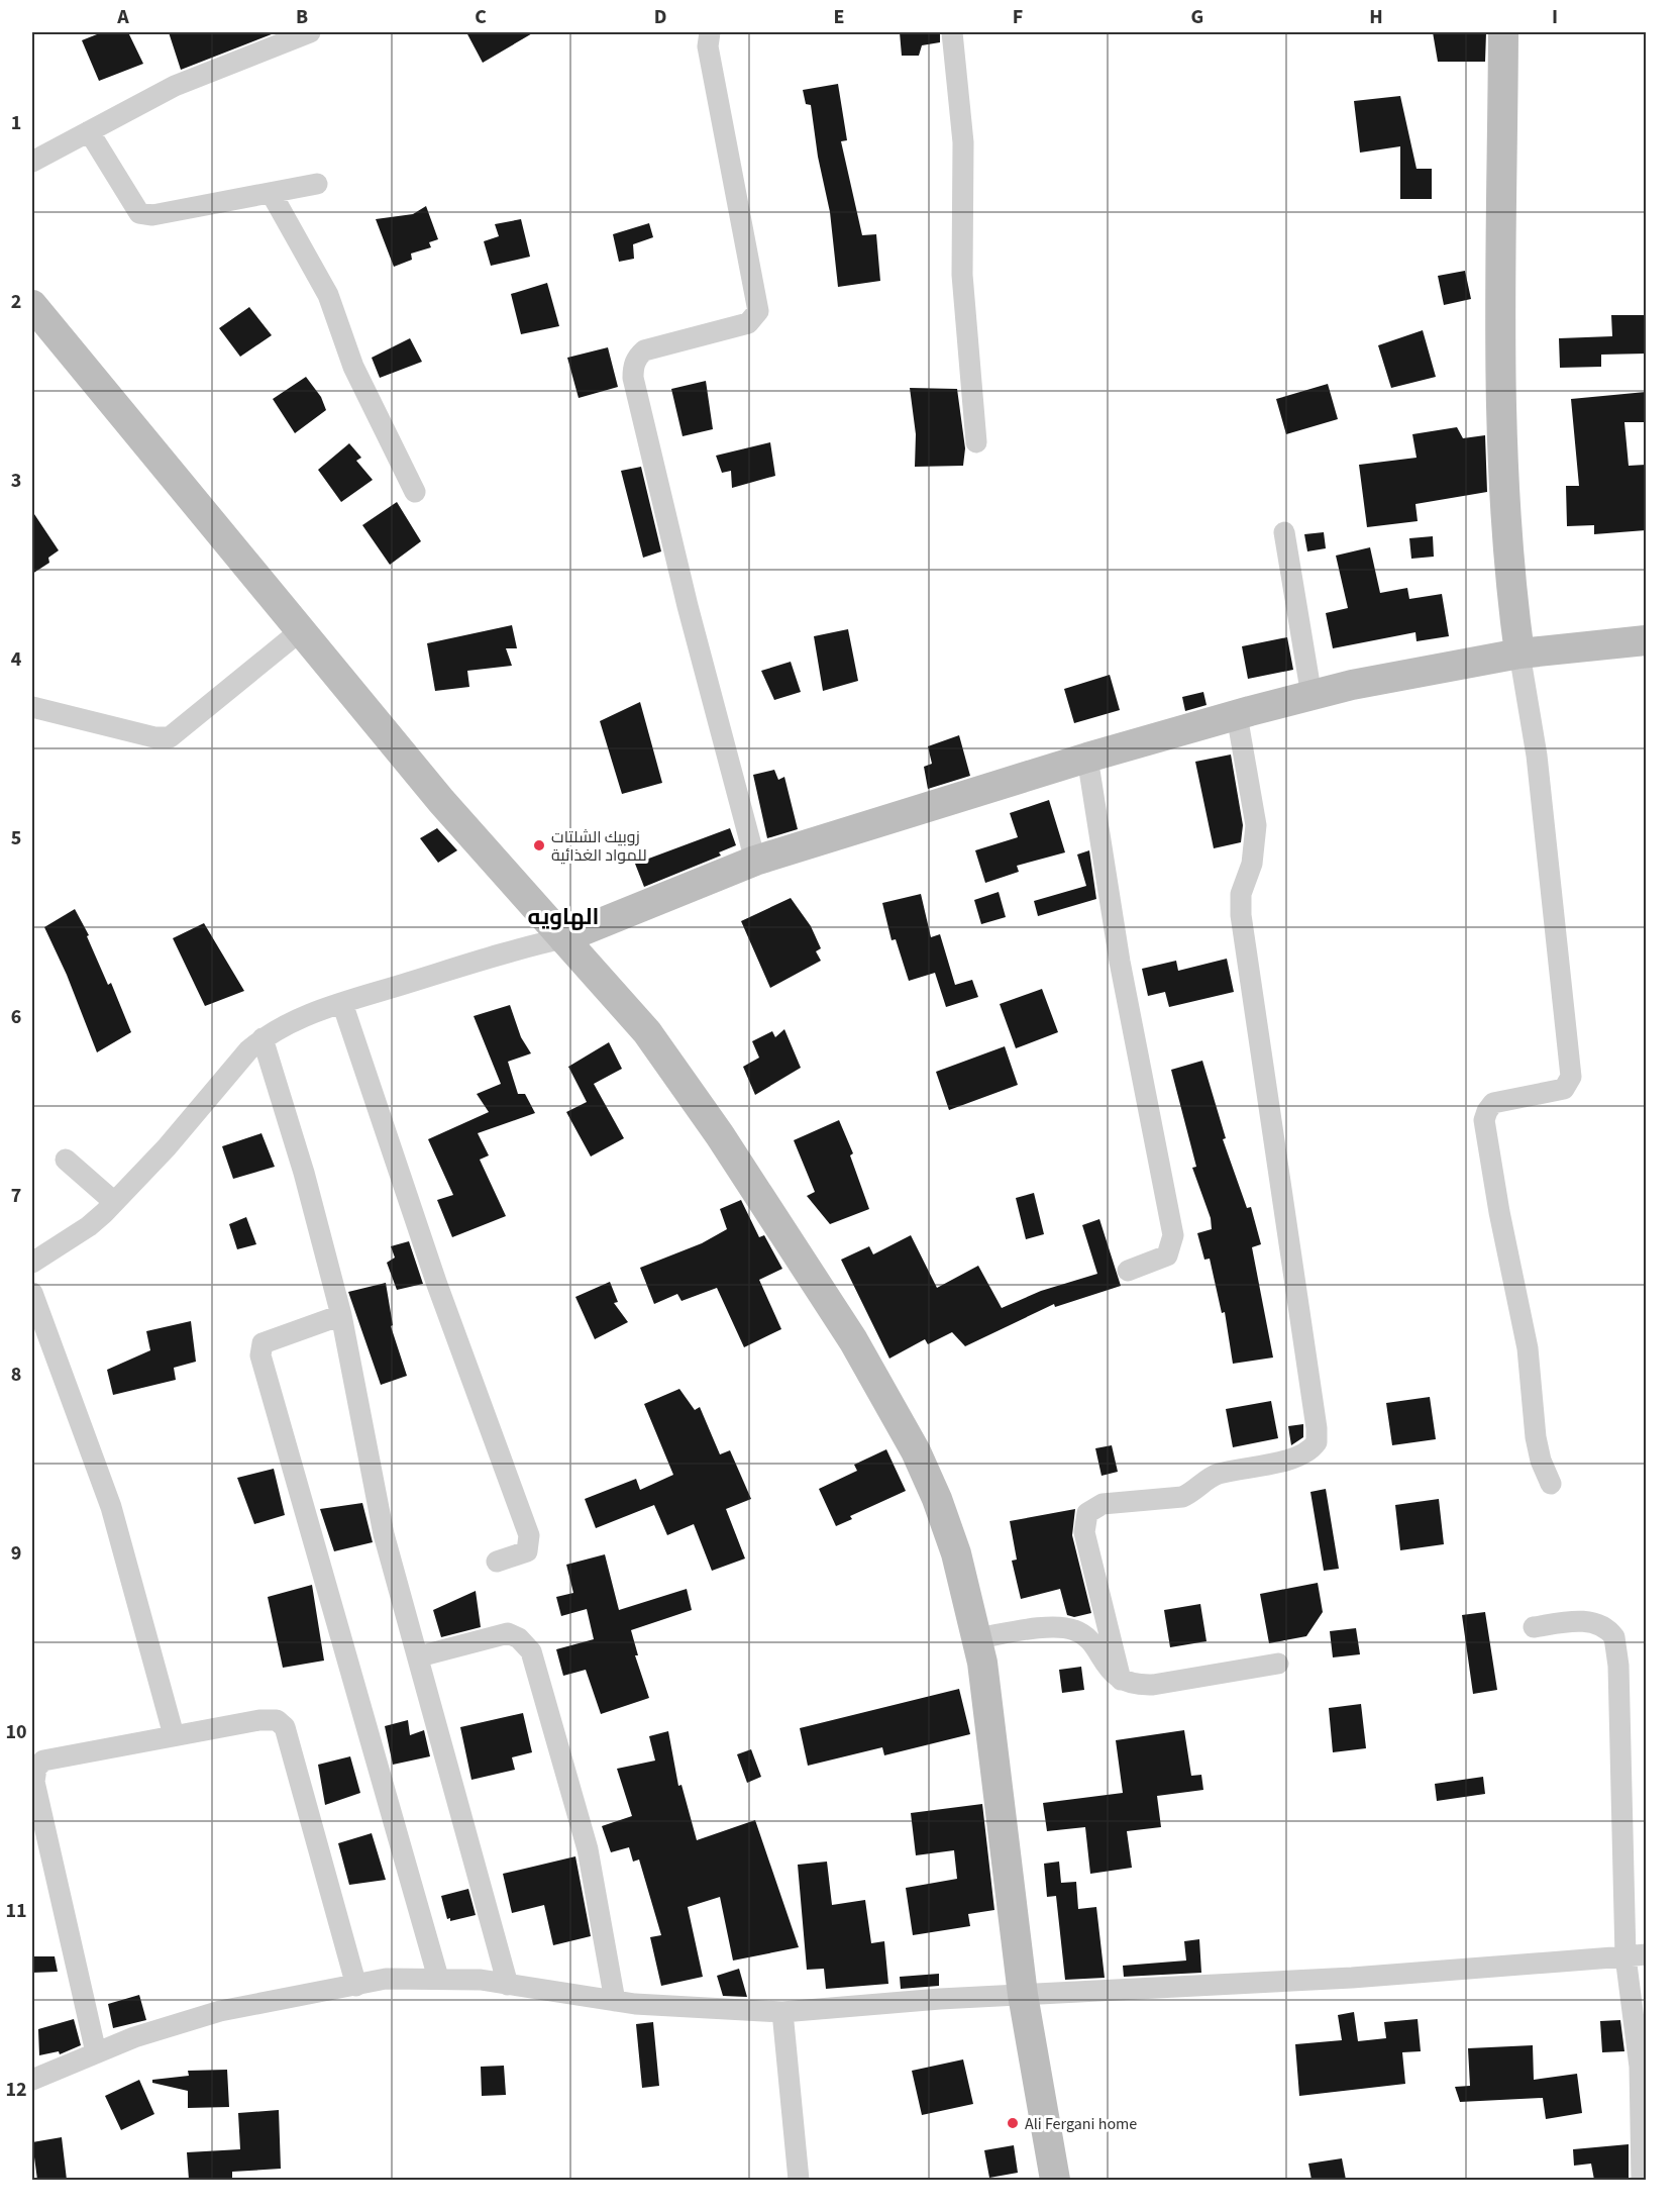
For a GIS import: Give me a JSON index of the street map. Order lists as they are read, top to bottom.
{
  "districts": ["الهاويه"],
  "places": ["زوبيك الشلتات للمواد الغذائية", "Ali Fergani home"],
  "grid": {
    "columns": [
      "A",
      "B",
      "C",
      "D",
      "E",
      "F",
      "G",
      "H",
      "I"
    ],
    "rows": [
      "1",
      "2",
      "3",
      "4",
      "5",
      "6",
      "7",
      "8",
      "9",
      "10",
      "11",
      "12"
    ]
  }
}
